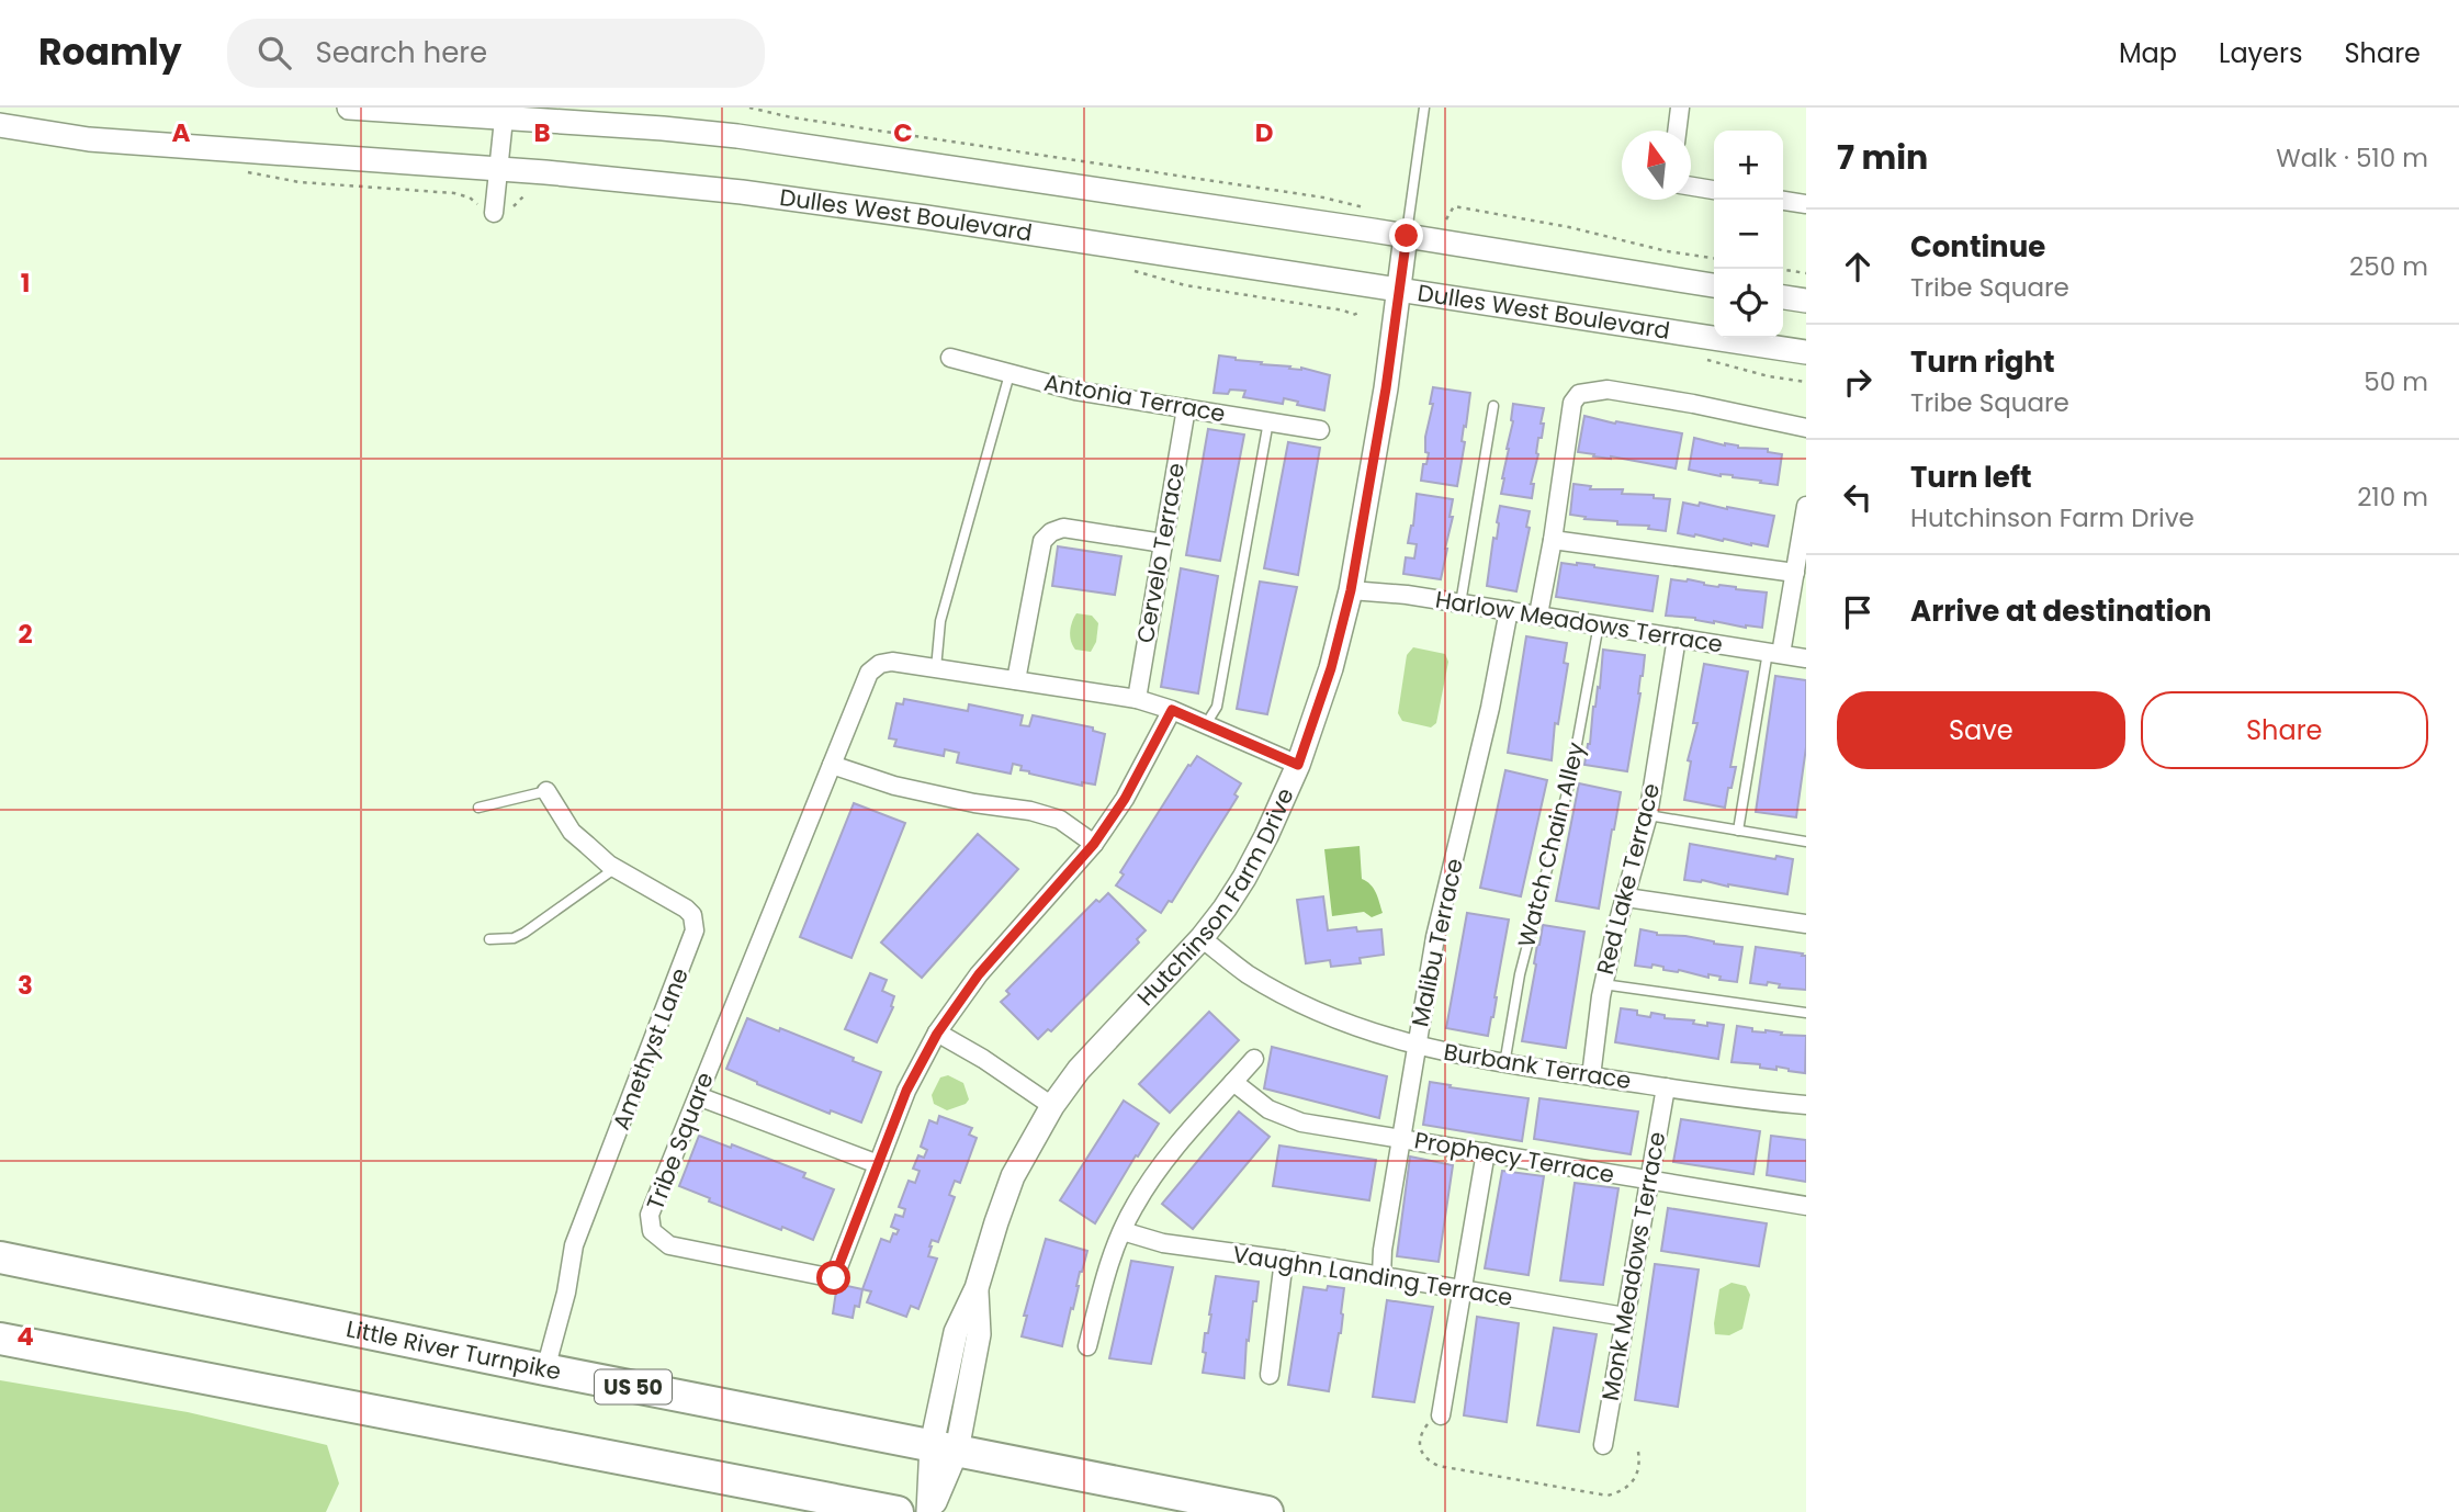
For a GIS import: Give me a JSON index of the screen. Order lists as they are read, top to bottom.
{
  "streets": {
    "highway": ["Little River Turnpike", "US 50"],
    "street": [
      "Dulles West Boulevard",
      "Antonia Terrace",
      "Cervelo Terrace",
      "Harlow Meadows Terrace",
      "Red Lake Terrace",
      "Hutchinson Farm Drive",
      "Malibu Terrace",
      "Amethyst Lane",
      "Burbank Terrace",
      "Tribe Square",
      "Prophecy Terrace",
      "Monk Meadows Terrace",
      "Vaughn Landing Terrace"
    ],
    "lane": ["Watch Chain Alley"]
  },
  "crossings": [
    ["Dulles West Boulevard", "Hutchinson Farm Drive"],
    ["Antonia Terrace", "Cervelo Terrace"],
    ["Cervelo Terrace", "Tribe Square"],
    ["Harlow Meadows Terrace", "Watch Chain Alley"],
    ["Harlow Meadows Terrace", "Red Lake Terrace"],
    ["Harlow Meadows Terrace", "Hutchinson Farm Drive"],
    ["Harlow Meadows Terrace", "Malibu Terrace"],
    ["Watch Chain Alley", "Burbank Terrace"],
    ["Red Lake Terrace", "Burbank Terrace"],
    ["Hutchinson Farm Drive", "Burbank Terrace"],
    ["Hutchinson Farm Drive", "Tribe Square"],
    ["Hutchinson Farm Drive", "Little River Turnpike"],
    ["Malibu Terrace", "Burbank Terrace"],
    ["Malibu Terrace", "Prophecy Terrace"],
    ["Malibu Terrace", "Vaughn Landing Terrace"],
    ["Amethyst Lane", "Little River Turnpike"],
    ["Burbank Terrace", "Monk Meadows Terrace"],
    ["Prophecy Terrace", "Monk Meadows Terrace"],
    ["Monk Meadows Terrace", "Vaughn Landing Terrace"]
  ],
  "north": "top",
  "page": {
    "header": "Roamly",
    "search": "Search here",
    "nav": ["Map", "Layers", "Share"],
    "heading": ["7 min", "Walk · 510 m"],
    "map_buttons": ["+", "−"],
    "list": [
      ["Continue", "Tribe Square", "250 m"],
      ["Turn right", "Tribe Square", "50 m"],
      ["Turn left", "Hutchinson Farm Drive", "210 m"],
      "Arrive at destination"
    ],
    "buttons": ["Save", "Share"]
  },
  "grid": {
    "columns": [
      "A",
      "B",
      "C",
      "D"
    ],
    "rows": [
      "1",
      "2",
      "3",
      "4"
    ]
  }
}
